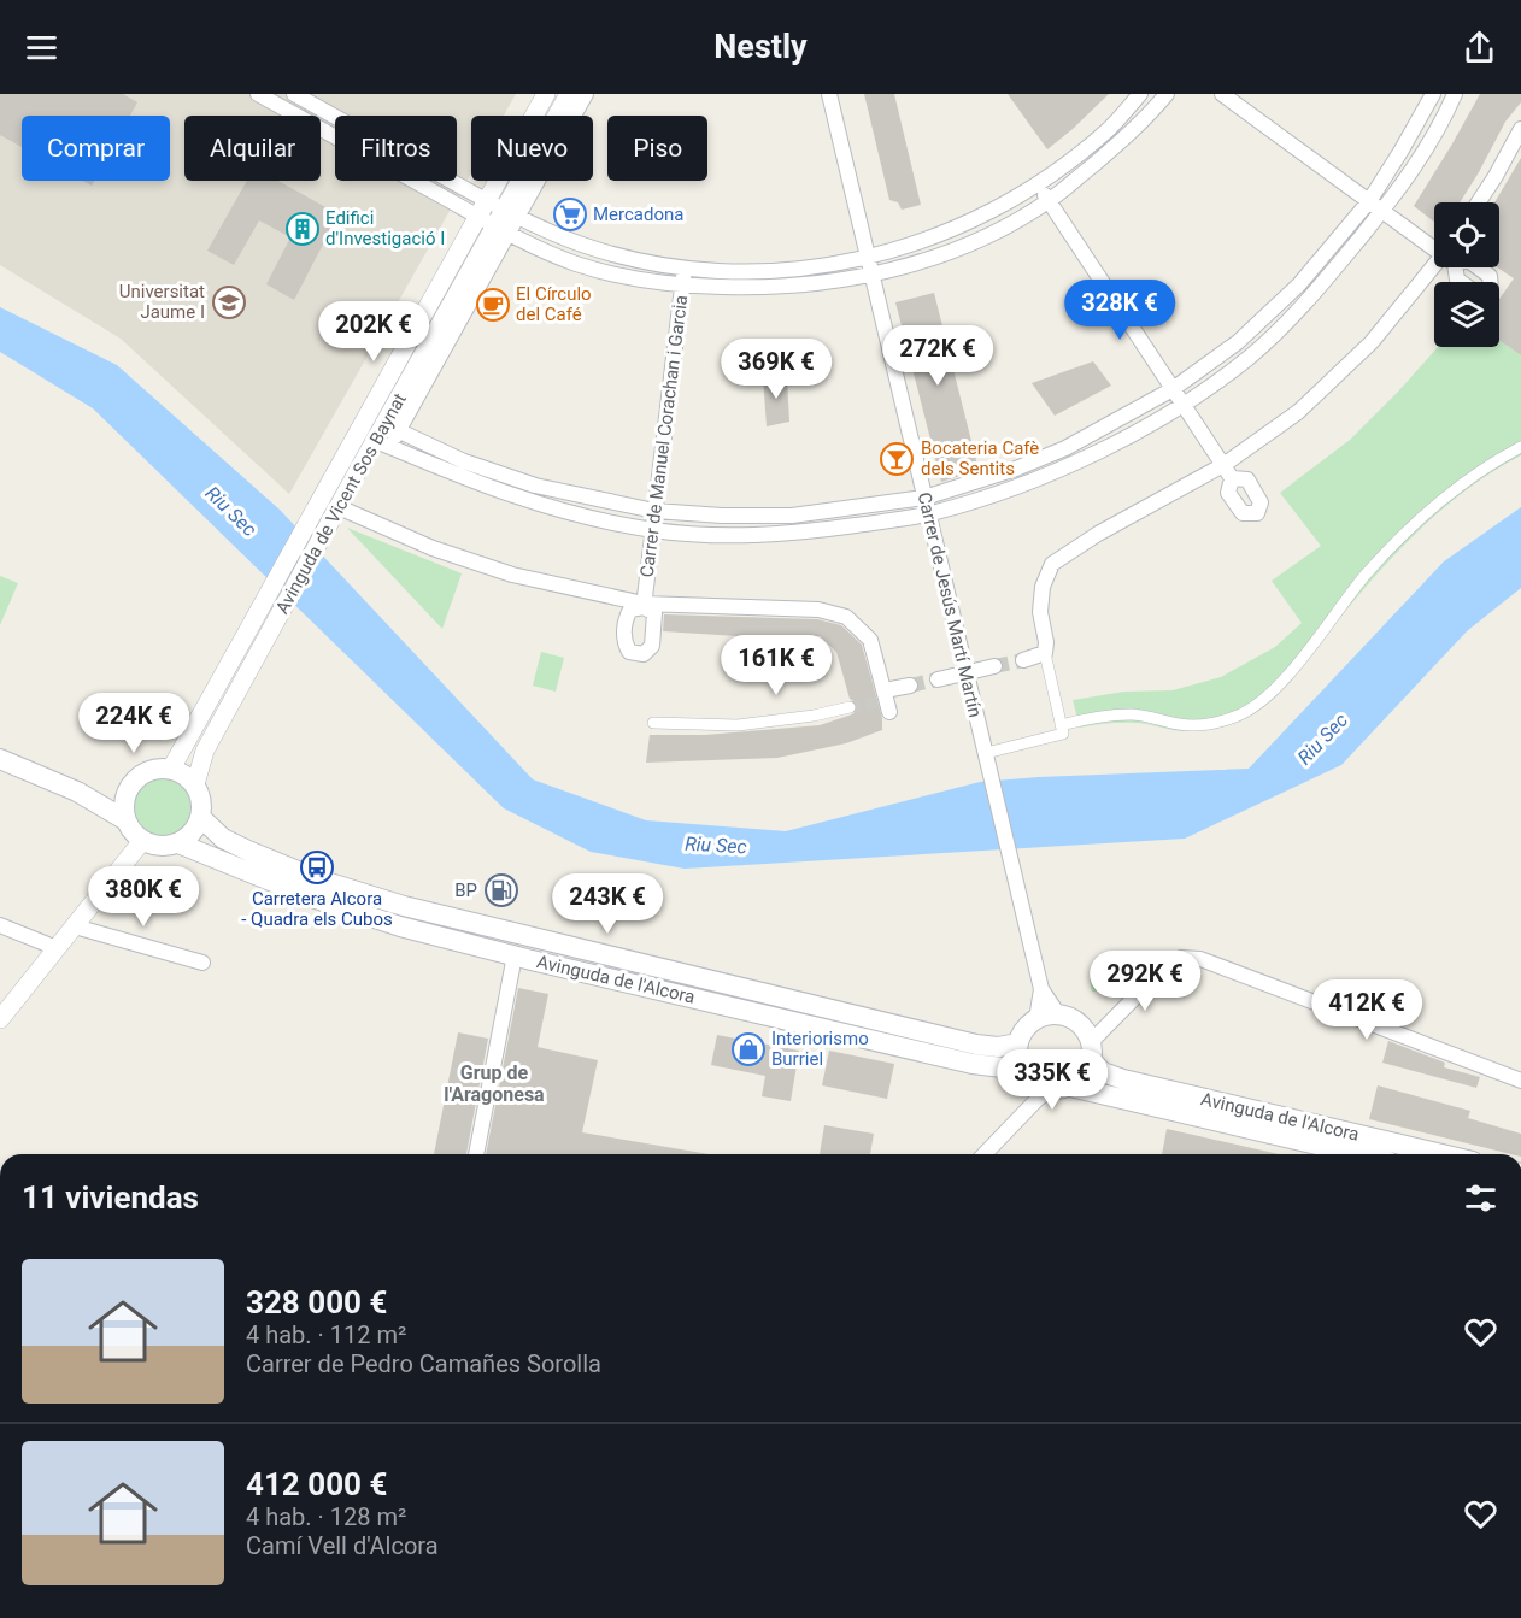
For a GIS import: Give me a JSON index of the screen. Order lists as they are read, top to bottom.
{
  "streets": {
    "main road": ["Avinguda de l'Alcora"],
    "street": ["Carrer de Manuel Corachan i Garcia", "Avinguda de Vicent Sos Baynat", "Carrer de Jesús Martí Martín"]
  },
  "crossings": [
    ["Avinguda de Vicent Sos Baynat", "Avinguda de l'Alcora"],
    ["Carrer de Jesús Martí Martín", "Avinguda de l'Alcora"]
  ],
  "districts": ["Grup de l'Aragonesa"],
  "water": ["Riu Sec"],
  "places": {
    "supermarket": ["Mercadona"],
    "building": ["Edifici d'Investigació I"],
    "school or university": ["Universitat Jaume I"],
    "cafe": ["El Círculo del Café"],
    "bar": ["Bocateria Cafè dels Sentits"],
    "bus stop": ["Carretera Alcora - Quadra els Cubos"],
    "fuel station": ["BP"],
    "shop": ["Interiorismo Burriel"]
  },
  "page": {
    "header": "Nestly",
    "chip": [
      "Comprar",
      "Alquilar",
      "Filtros",
      "Nuevo",
      "Piso"
    ],
    "price": [
      "328K €",
      "202K €",
      "272K €",
      "369K €",
      "161K €",
      "224K €",
      "380K €",
      "243K €",
      "292K €",
      "412K €",
      "335K €"
    ],
    "heading": "11 viviendas",
    "list": [
      {
        "name": "328 000 €",
        "note": "4 hab. · 112 m² · Carrer de Pedro Camañes Sorolla"
      },
      {
        "name": "412 000 €",
        "note": "4 hab. · 128 m² · Camí Vell d'Alcora"
      }
    ]
  }
}
